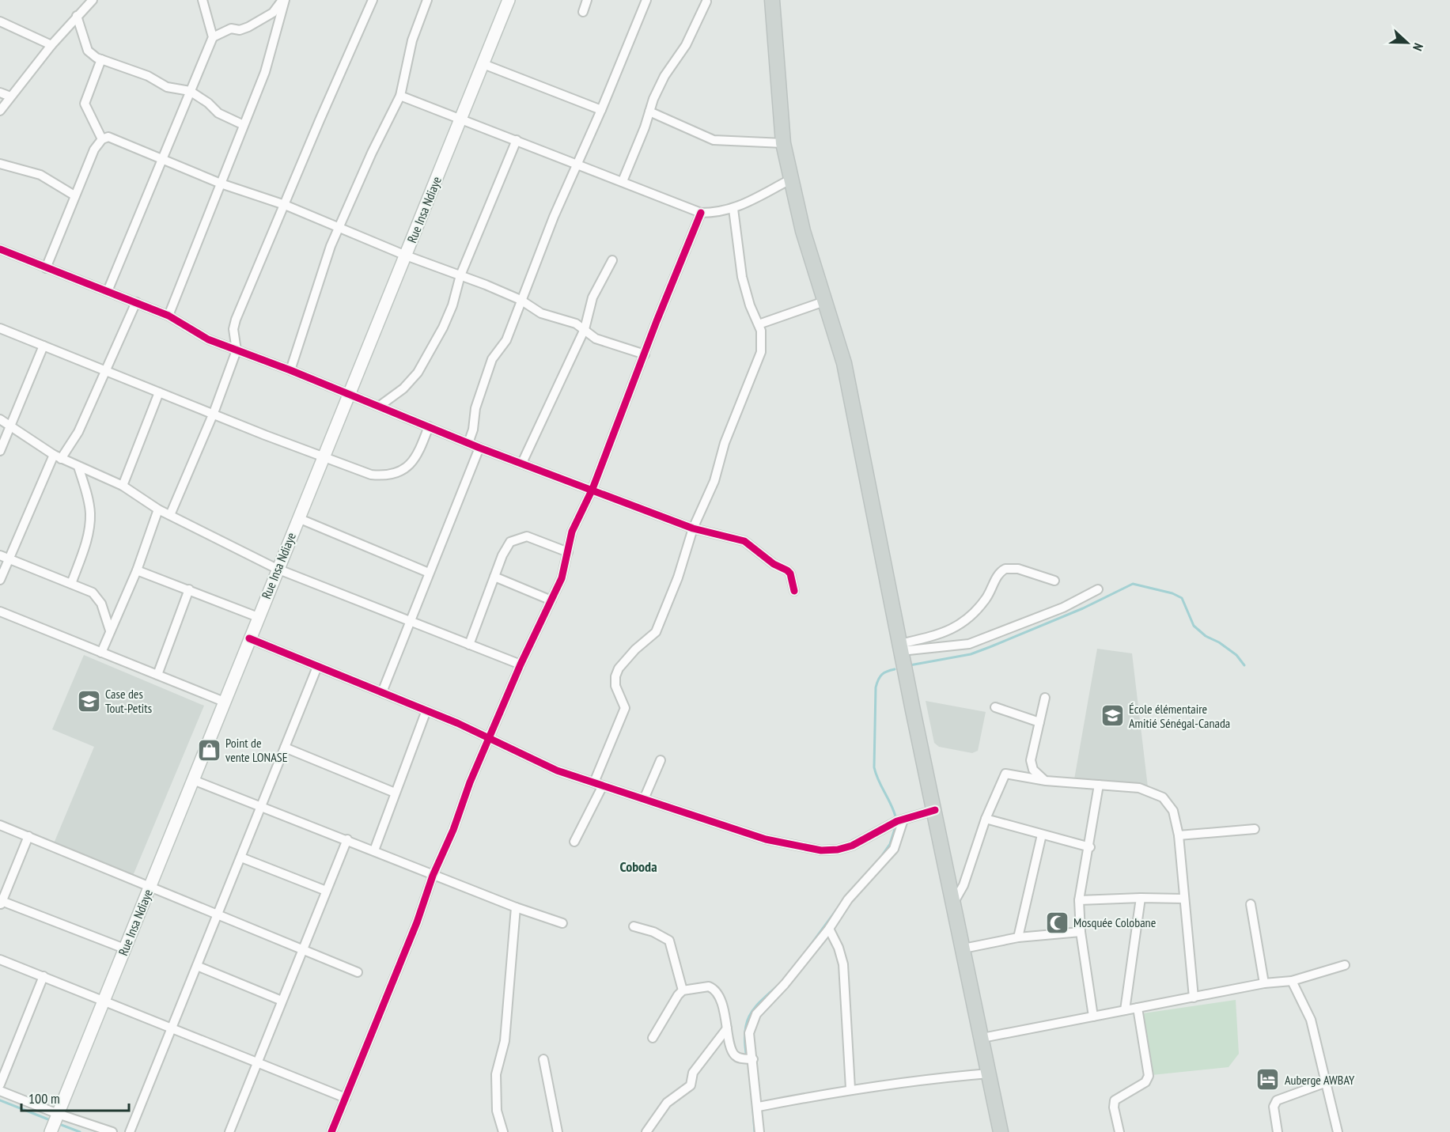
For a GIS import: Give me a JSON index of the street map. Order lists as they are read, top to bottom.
{
  "streets": {
    "main road": ["Rue Insa Ndiaye"]
  },
  "districts": ["Coboda"],
  "places": {
    "school or university": ["Case des Tout-Petits", "École élémentaire Amitié Sénégal-Canada"],
    "shop": ["Point de vente LONASE"],
    "mosque": ["Mosquée Colobane"],
    "hotel": ["Auberge AWBAY"]
  },
  "scale_bar": "100 m",
  "north": "right"
}
